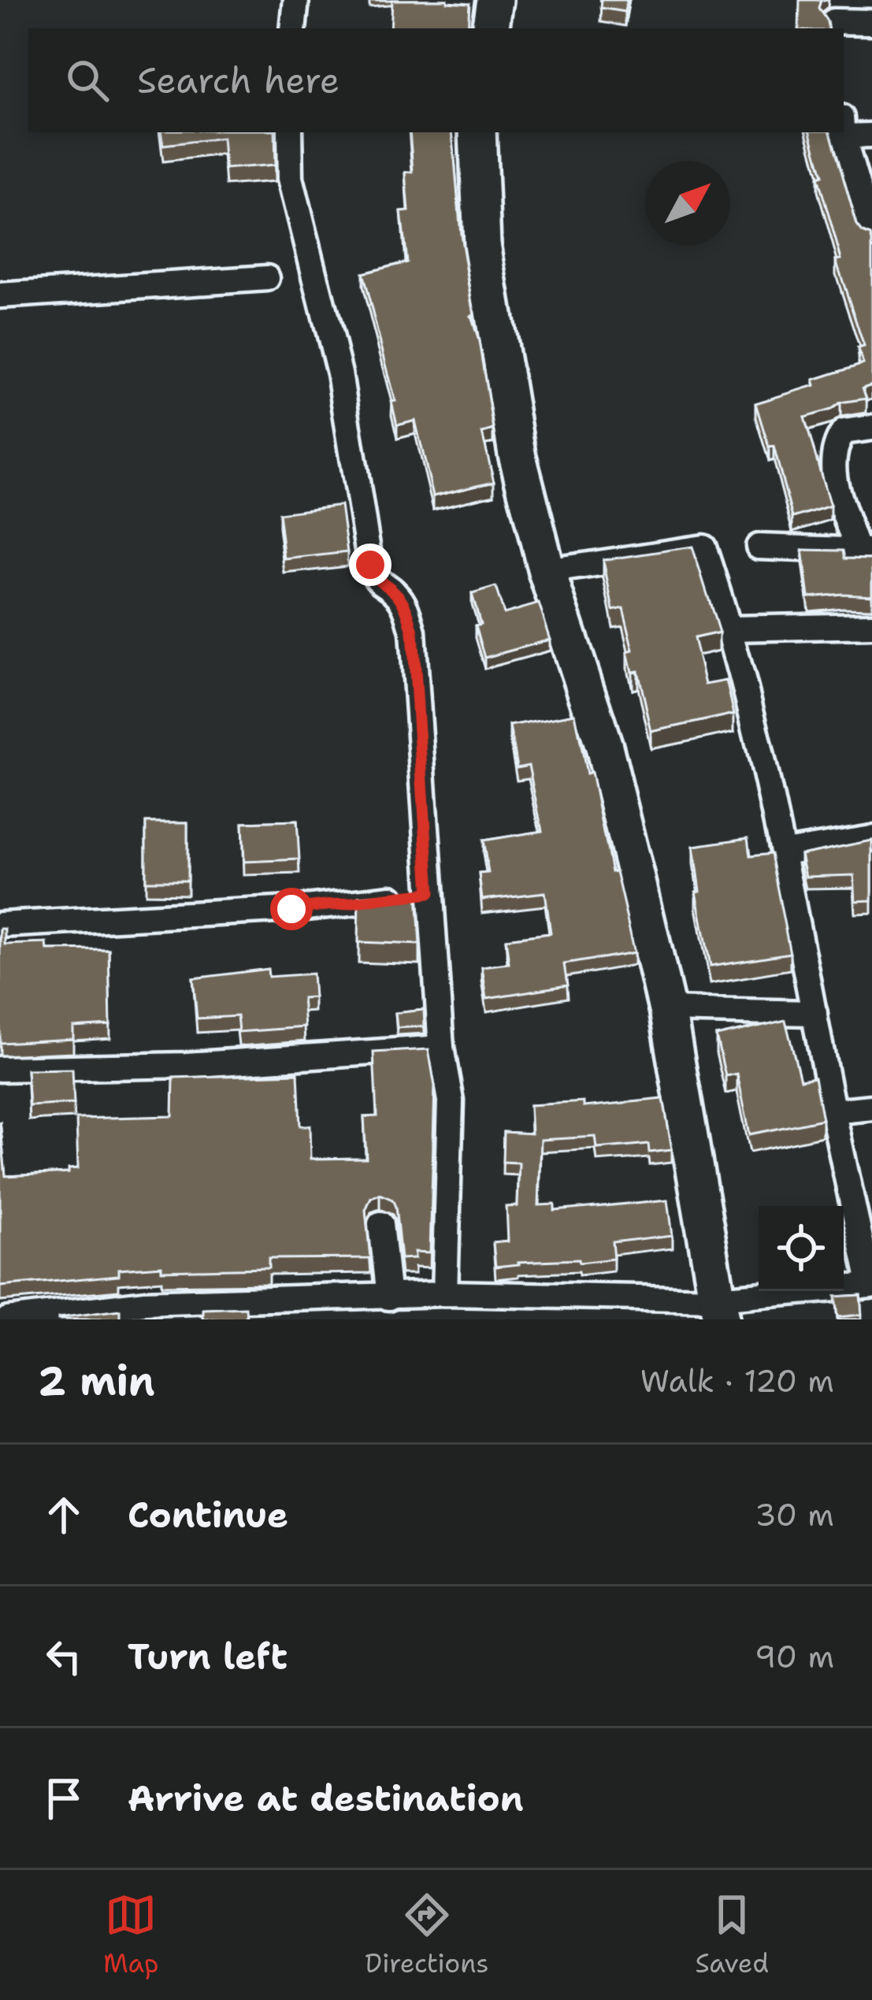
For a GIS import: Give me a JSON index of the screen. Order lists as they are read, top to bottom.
{
  "north": "top right",
  "page": {
    "search": "Search here",
    "heading": ["2 min", "Walk · 120 m"],
    "list": [
      ["Continue", "30 m"],
      ["Turn left", "90 m"],
      "Arrive at destination"
    ],
    "nav": ["Map", "Directions", "Saved"]
  }
}
